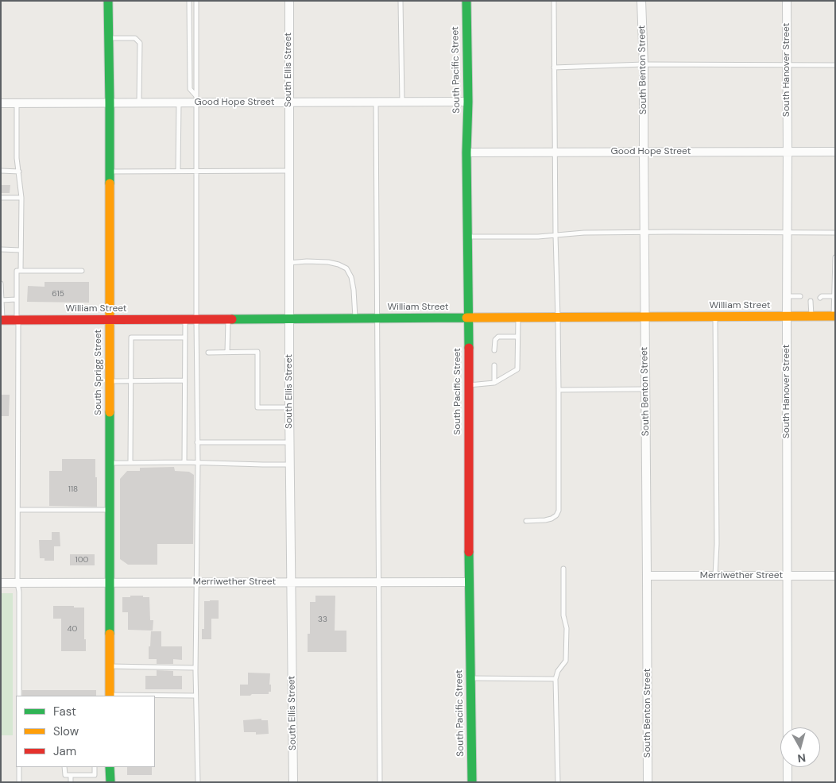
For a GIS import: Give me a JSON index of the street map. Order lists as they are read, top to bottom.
{
  "streets": {
    "main road": ["South Pacific Street", "William Street", "South Sprigg Street"],
    "street": [
      "South Ellis Street",
      "South Benton Street",
      "South Hanover Street",
      "Good Hope Street",
      "Merriwether Street"
    ]
  },
  "crossings": [
    ["South Ellis Street", "Good Hope Street"],
    ["South Ellis Street", "William Street"],
    ["South Ellis Street", "Merriwether Street"],
    ["South Pacific Street", "Good Hope Street"],
    ["South Pacific Street", "William Street"],
    ["South Pacific Street", "Merriwether Street"],
    ["South Benton Street", "Good Hope Street"],
    ["South Benton Street", "William Street"],
    ["South Benton Street", "Merriwether Street"],
    ["South Hanover Street", "Good Hope Street"],
    ["South Hanover Street", "William Street"],
    ["South Hanover Street", "Merriwether Street"],
    ["Good Hope Street", "South Sprigg Street"],
    ["William Street", "South Sprigg Street"],
    ["South Sprigg Street", "Merriwether Street"]
  ],
  "house_numbers": [
    "615",
    "118",
    "100",
    "33",
    "40"
  ],
  "legend": ["Fast", "Slow", "Jam"],
  "north": "bottom"
}
